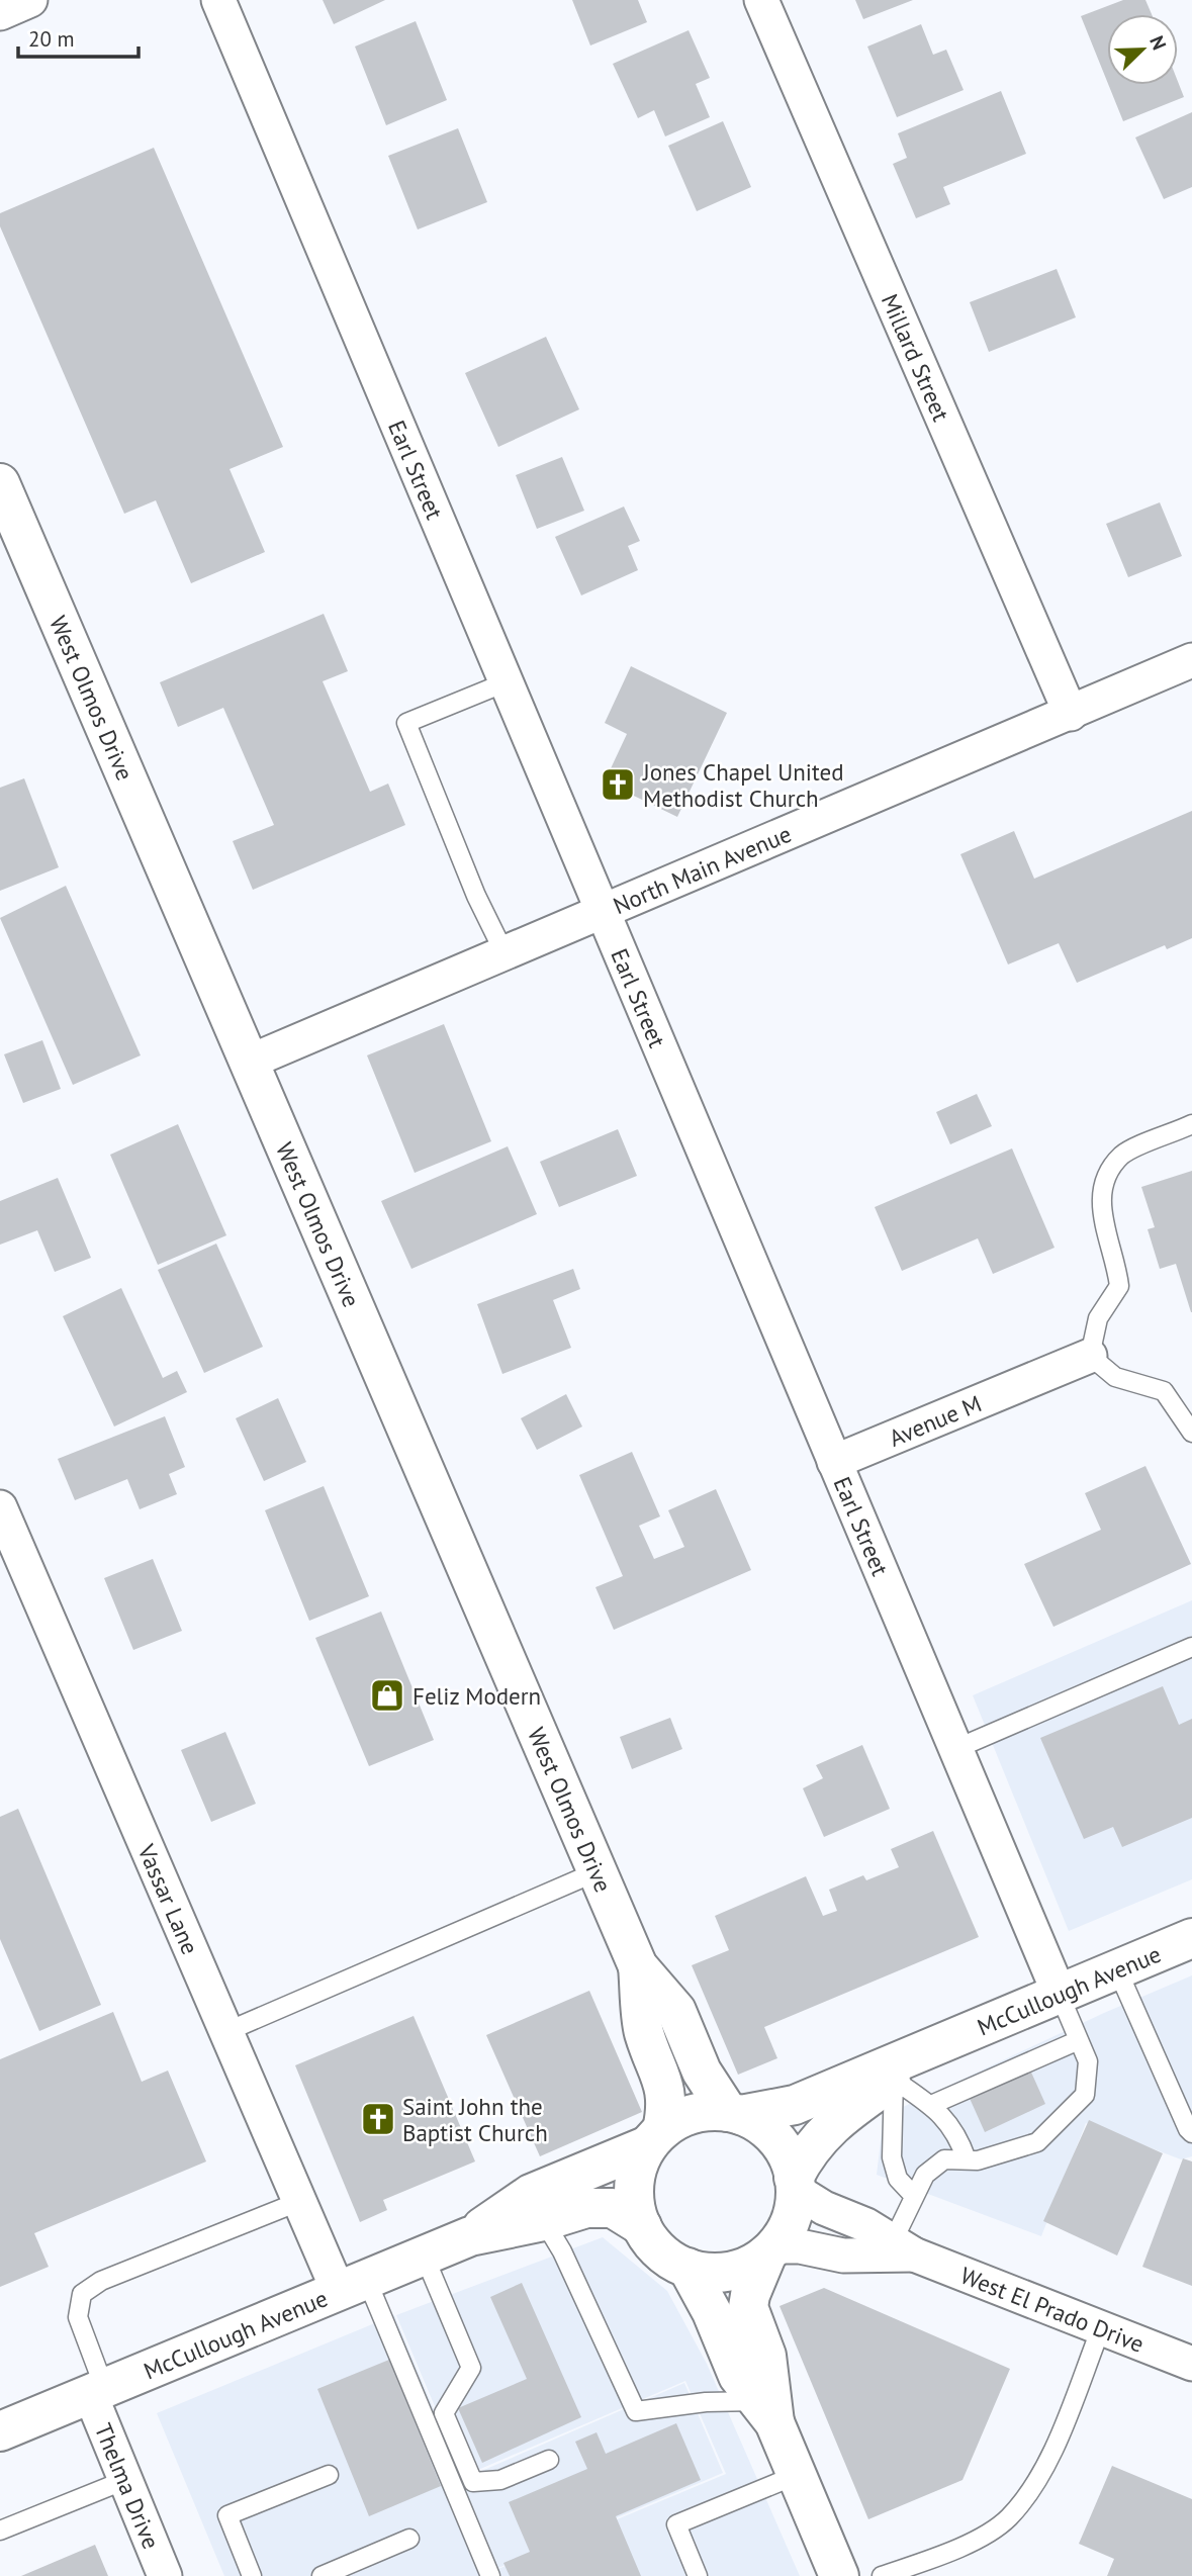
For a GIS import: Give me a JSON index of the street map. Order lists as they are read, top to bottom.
{
  "streets": {
    "street": [
      "Millard Street",
      "Earl Street",
      "West Olmos Drive",
      "North Main Avenue",
      "Avenue M",
      "Vassar Lane",
      "McCullough Avenue",
      "West El Prado Drive",
      "Thelma Drive"
    ]
  },
  "crossings": [
    ["Millard Street", "North Main Avenue"],
    ["Earl Street", "North Main Avenue"],
    ["Earl Street", "Avenue M"],
    ["Earl Street", "McCullough Avenue"],
    ["West Olmos Drive", "North Main Avenue"],
    ["West Olmos Drive", "McCullough Avenue"],
    ["West Olmos Drive", "West El Prado Drive"],
    ["Vassar Lane", "McCullough Avenue"],
    ["McCullough Avenue", "West El Prado Drive"],
    ["McCullough Avenue", "Thelma Drive"]
  ],
  "places": {
    "church": ["Jones Chapel United Methodist Church", "Saint John the Baptist Church"],
    "shop": ["Feliz Modern"]
  },
  "scale_bar": "20 m",
  "north": "top right"
}
